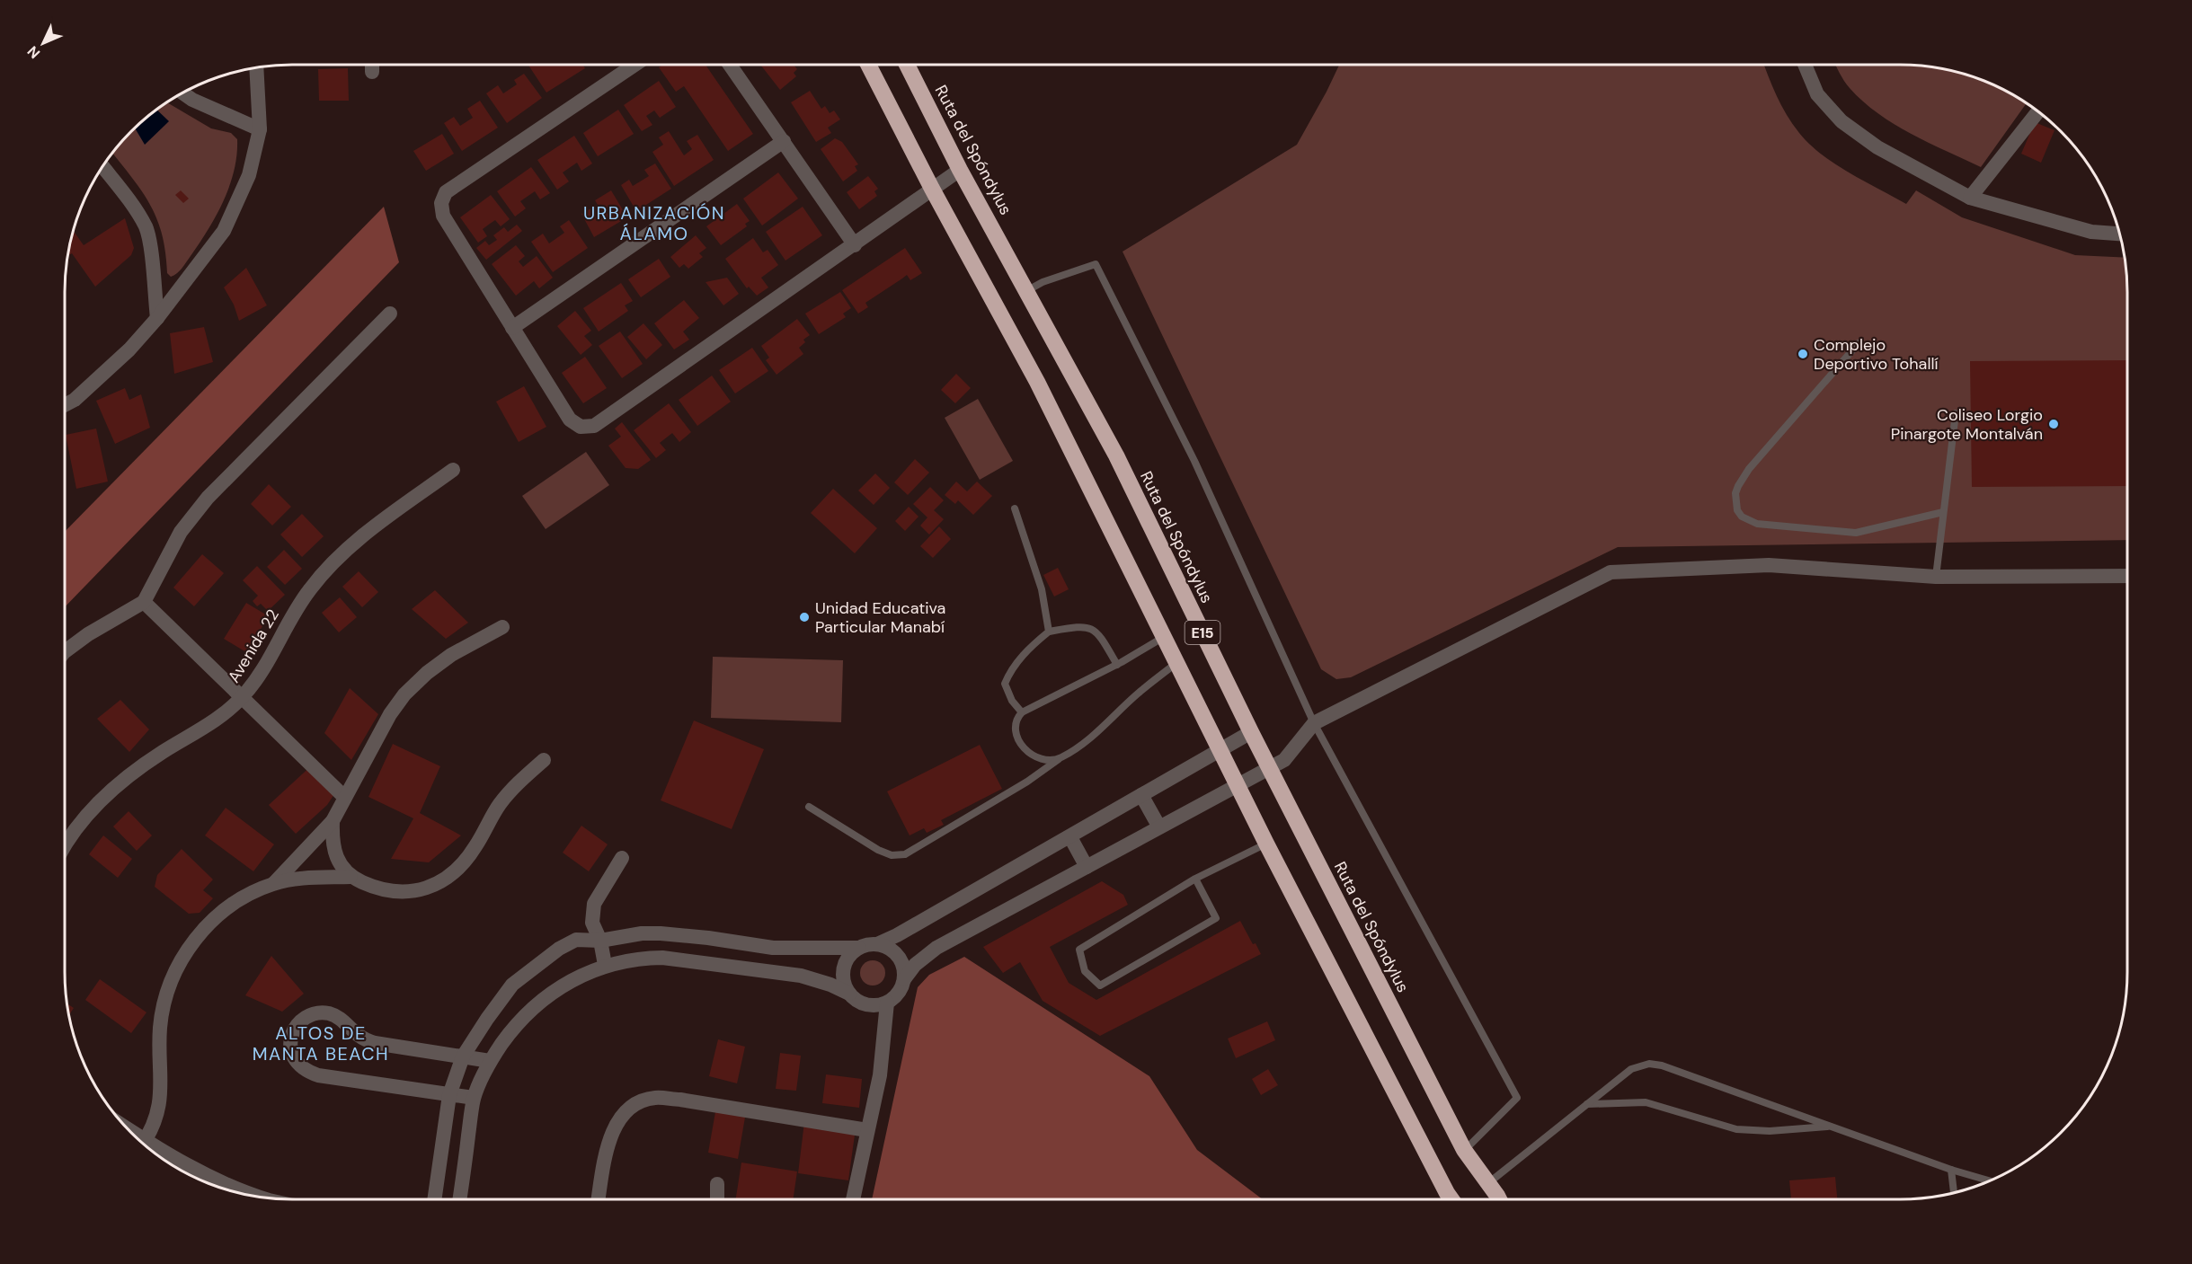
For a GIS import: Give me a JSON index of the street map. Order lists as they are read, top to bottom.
{
  "streets": {
    "highway": ["Ruta del Spóndylus", "E15"],
    "street": ["Avenida 22"]
  },
  "districts": ["URBANIZACIÓN ÁLAMO", "ALTOS DE MANTA BEACH"],
  "places": ["Complejo Deportivo Tohallí", "Coliseo Lorgio Pinargote Montalván", "Unidad Educativa Particular Manabí"],
  "north": "bottom left"
}
